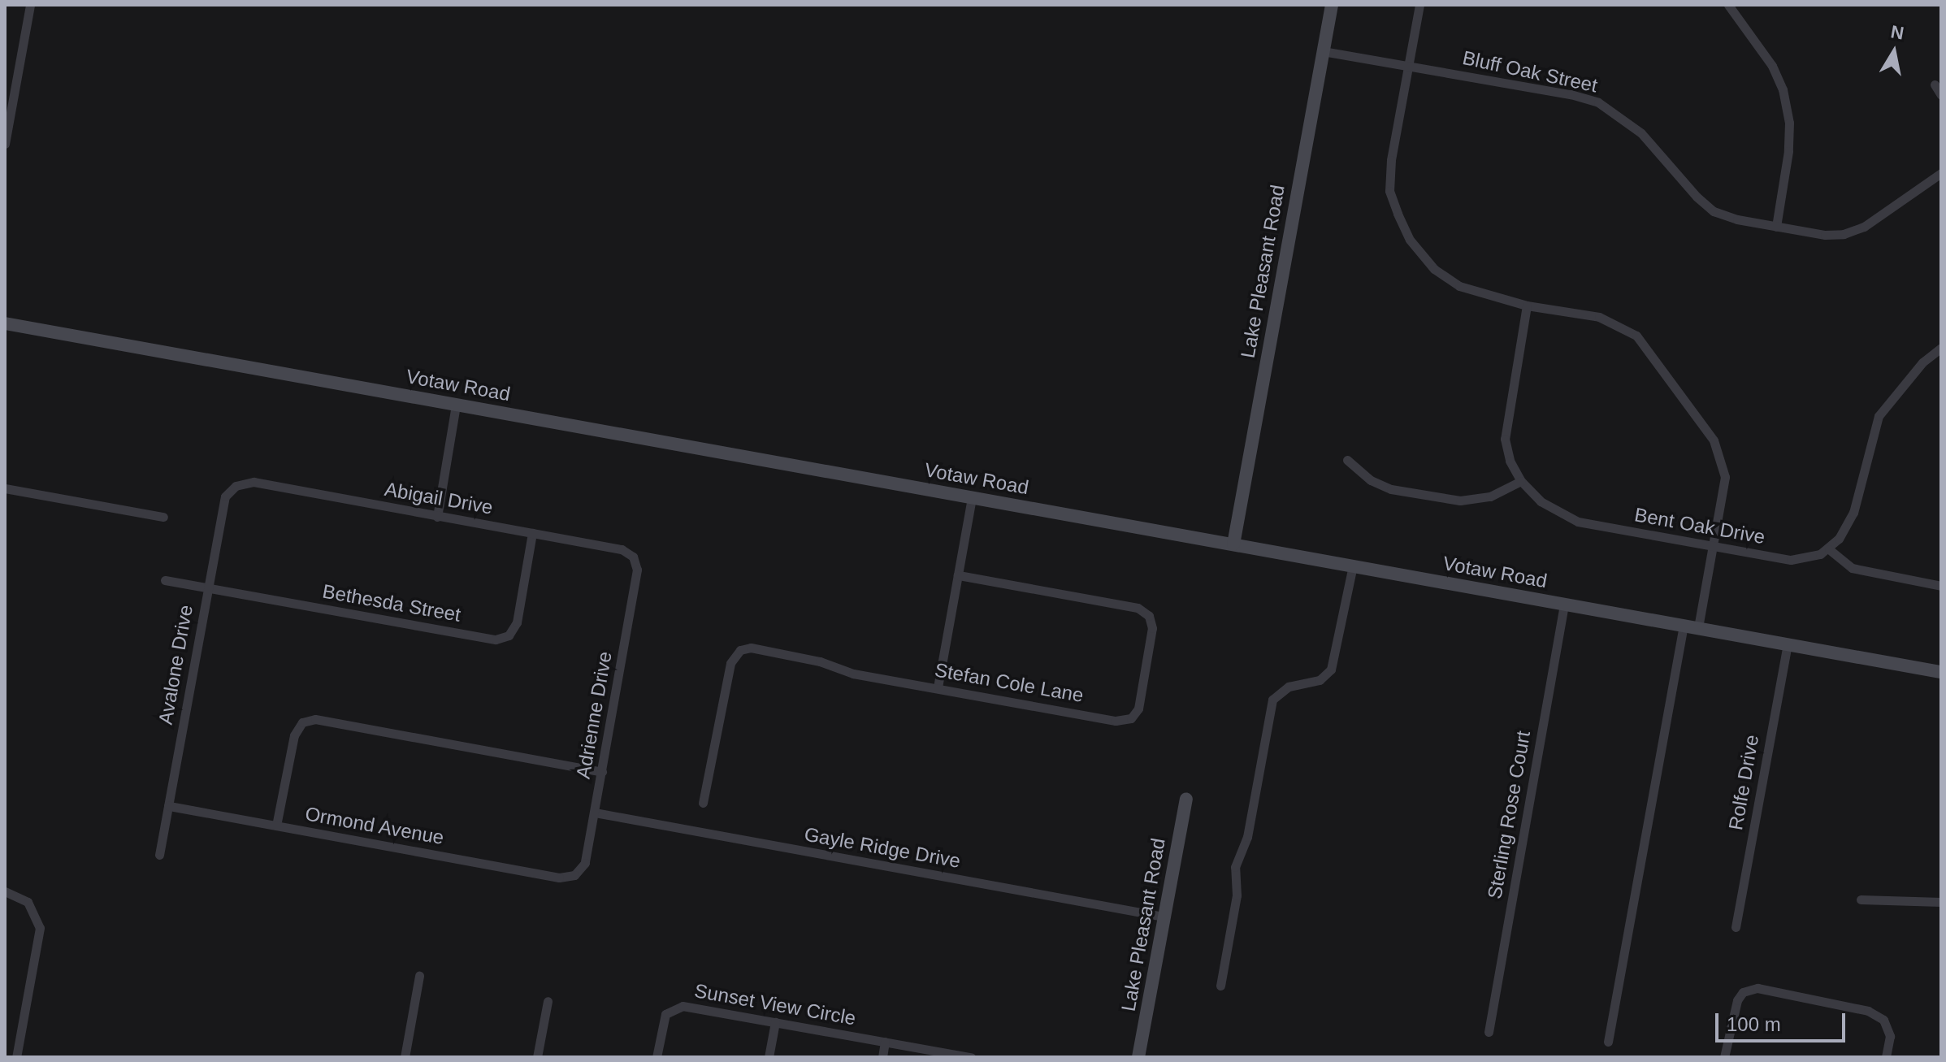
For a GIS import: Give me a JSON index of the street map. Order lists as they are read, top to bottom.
{
  "streets": {
    "street": [
      "Bluff Oak Street",
      "Lake Pleasant Road",
      "Votaw Road",
      "Abigail Drive",
      "Bent Oak Drive",
      "Bethesda Street",
      "Avalone Drive",
      "Stefan Cole Lane",
      "Adrienne Drive",
      "Rolfe Drive",
      "Sterling Rose Court",
      "Ormond Avenue",
      "Gayle Ridge Drive",
      "Sunset View Circle"
    ]
  },
  "crossings": [
    ["Bluff Oak Street", "Lake Pleasant Road"],
    ["Lake Pleasant Road", "Votaw Road"],
    ["Lake Pleasant Road", "Gayle Ridge Drive"],
    ["Votaw Road", "Rolfe Drive"],
    ["Votaw Road", "Sterling Rose Court"],
    ["Abigail Drive", "Bethesda Street"],
    ["Abigail Drive", "Avalone Drive"],
    ["Abigail Drive", "Adrienne Drive"],
    ["Bethesda Street", "Avalone Drive"],
    ["Avalone Drive", "Ormond Avenue"],
    ["Adrienne Drive", "Ormond Avenue"],
    ["Adrienne Drive", "Gayle Ridge Drive"]
  ],
  "scale_bar": "100 m",
  "north": "top"
}
